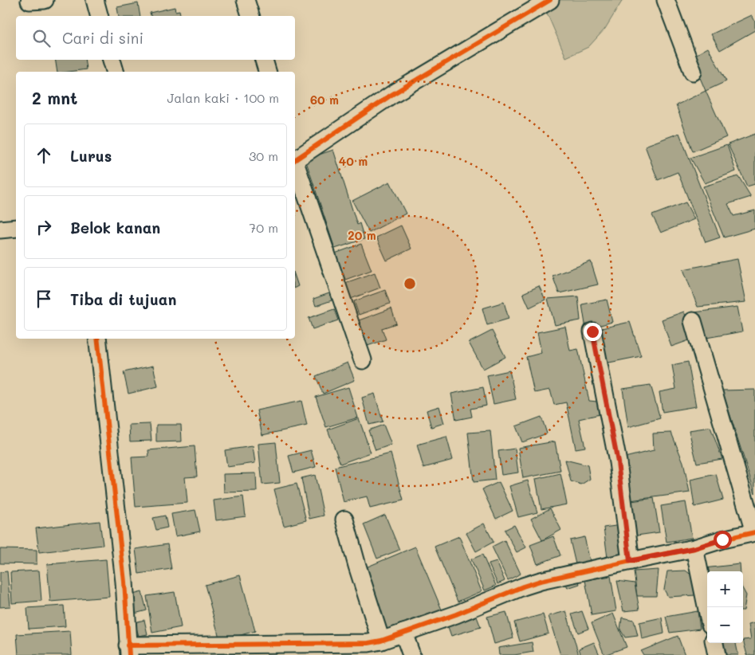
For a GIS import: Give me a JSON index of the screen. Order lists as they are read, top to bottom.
{
  "page": {
    "search": "Cari di sini",
    "heading": ["2 mnt", "Jalan kaki · 100 m"],
    "list": [
      ["Lurus", "30 m"],
      ["Belok kanan", "70 m"],
      "Tiba di tujuan"
    ],
    "map_buttons": ["+", "−"]
  },
  "rings": ["60 m", "40 m", "20 m"]
}
